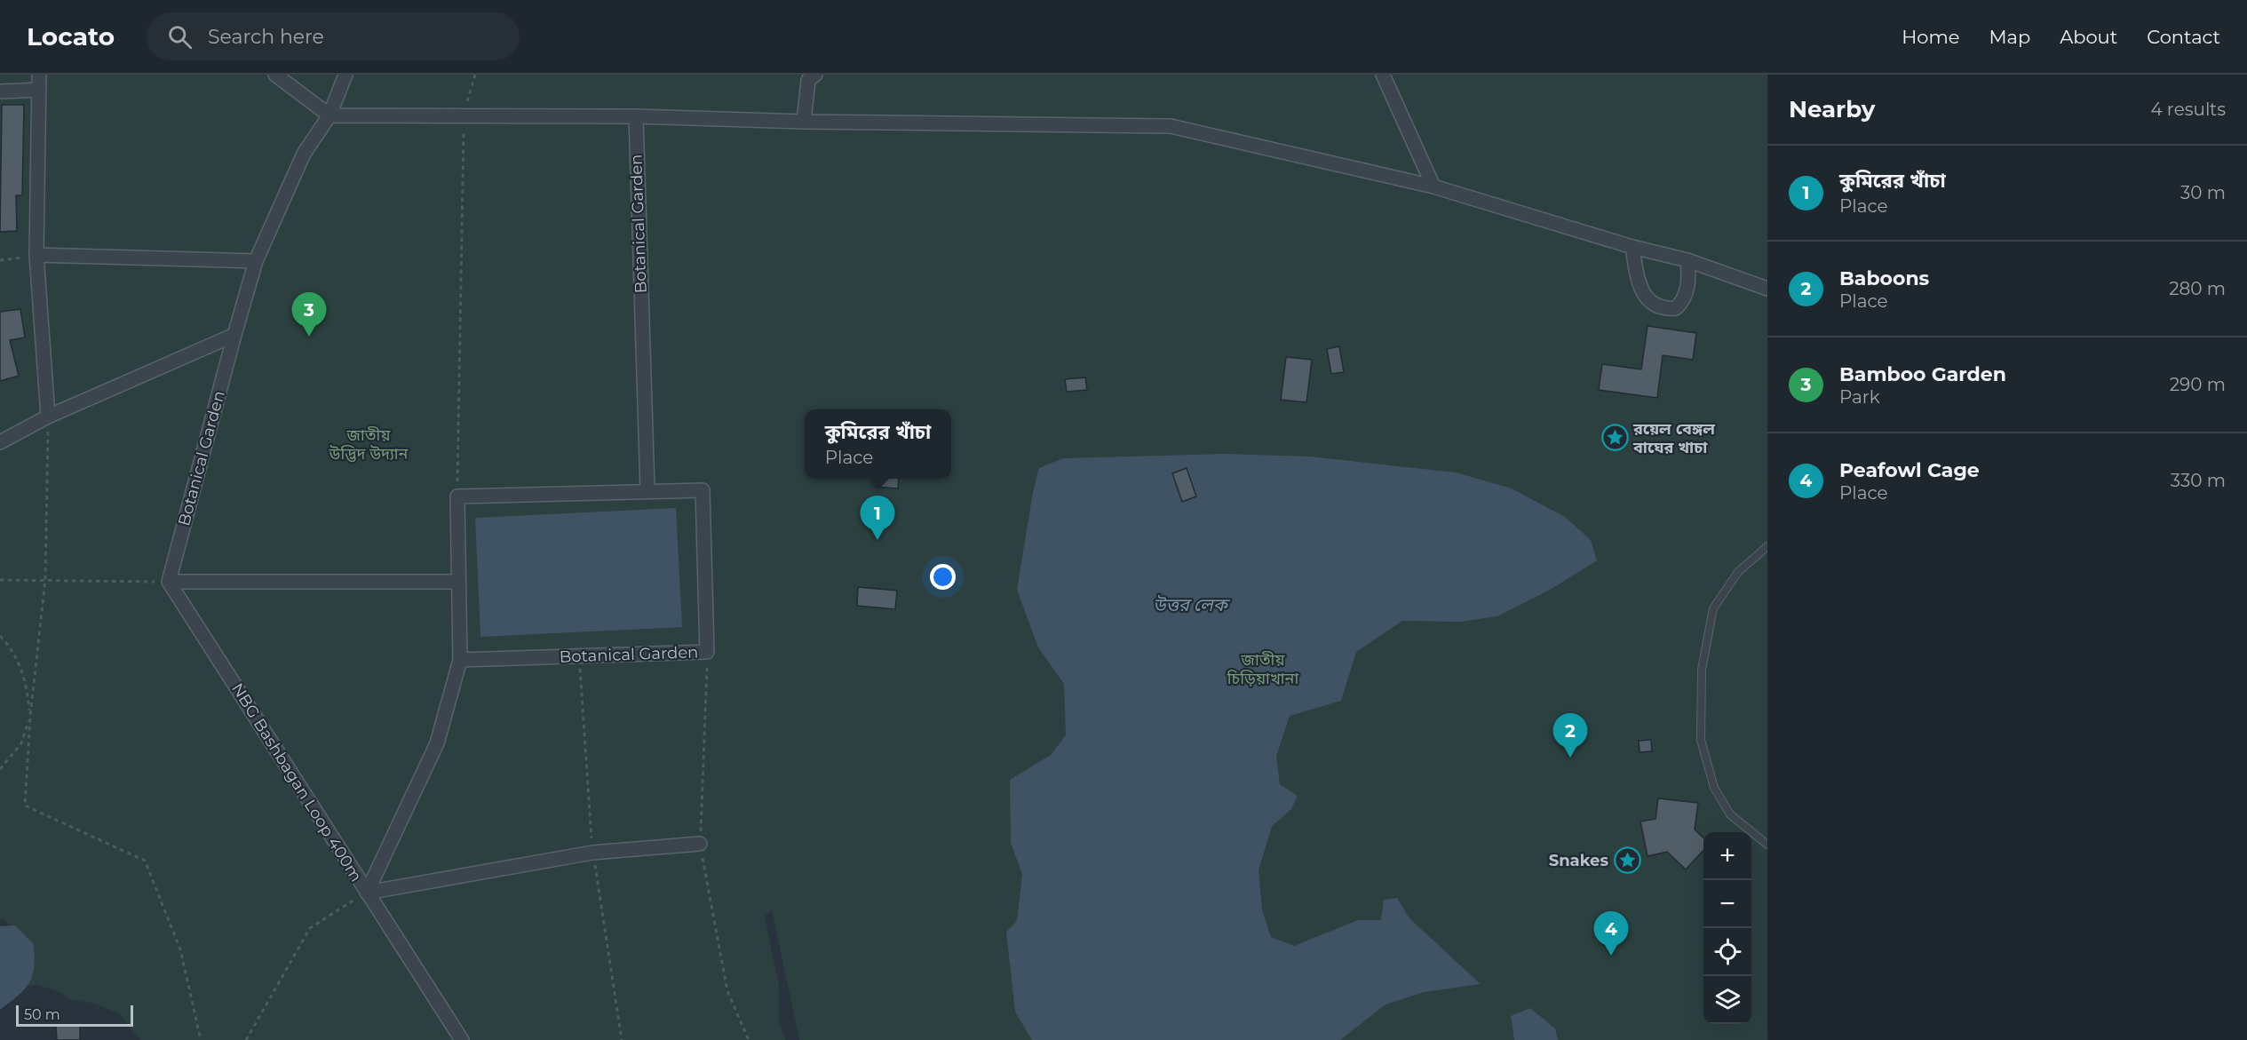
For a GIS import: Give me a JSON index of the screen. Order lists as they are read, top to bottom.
{
  "streets": {
    "street": ["Botanical Garden", "NBG Bashbagan Loop 400m"]
  },
  "crossings": [
    ["Botanical Garden", "NBG Bashbagan Loop 400m"]
  ],
  "water": ["উত্তর লেক"],
  "parks": ["জাতীয় উদ্ভিদ উদ্যান", "জাতীয় চিড়িয়াখানা"],
  "places": {
    "place": ["রয়েল বেঙ্গল বাঘের খাচা", "Snakes"]
  },
  "scale_bar": "50 m",
  "page": {
    "header": "Locato",
    "search": "Search here",
    "nav": [
      "Home",
      "Map",
      "About",
      "Contact"
    ],
    "heading": ["Nearby", "4 results"],
    "list": [
      {
        "mark": "1",
        "name": "কুমিরের খাঁচা",
        "note": "Place",
        "value": "30 m"
      },
      {
        "mark": "2",
        "name": "Baboons",
        "note": "Place",
        "value": "280 m"
      },
      {
        "mark": "3",
        "name": "Bamboo Garden",
        "note": "Park",
        "value": "290 m"
      },
      {
        "mark": "4",
        "name": "Peafowl Cage",
        "note": "Place",
        "value": "330 m"
      }
    ],
    "pins": [
      "3",
      "1",
      "2",
      "4"
    ],
    "popup": ["কুমিরের খাঁচা", "Place"],
    "map_buttons": ["+", "−"],
    "scale": "50 m"
  }
}
